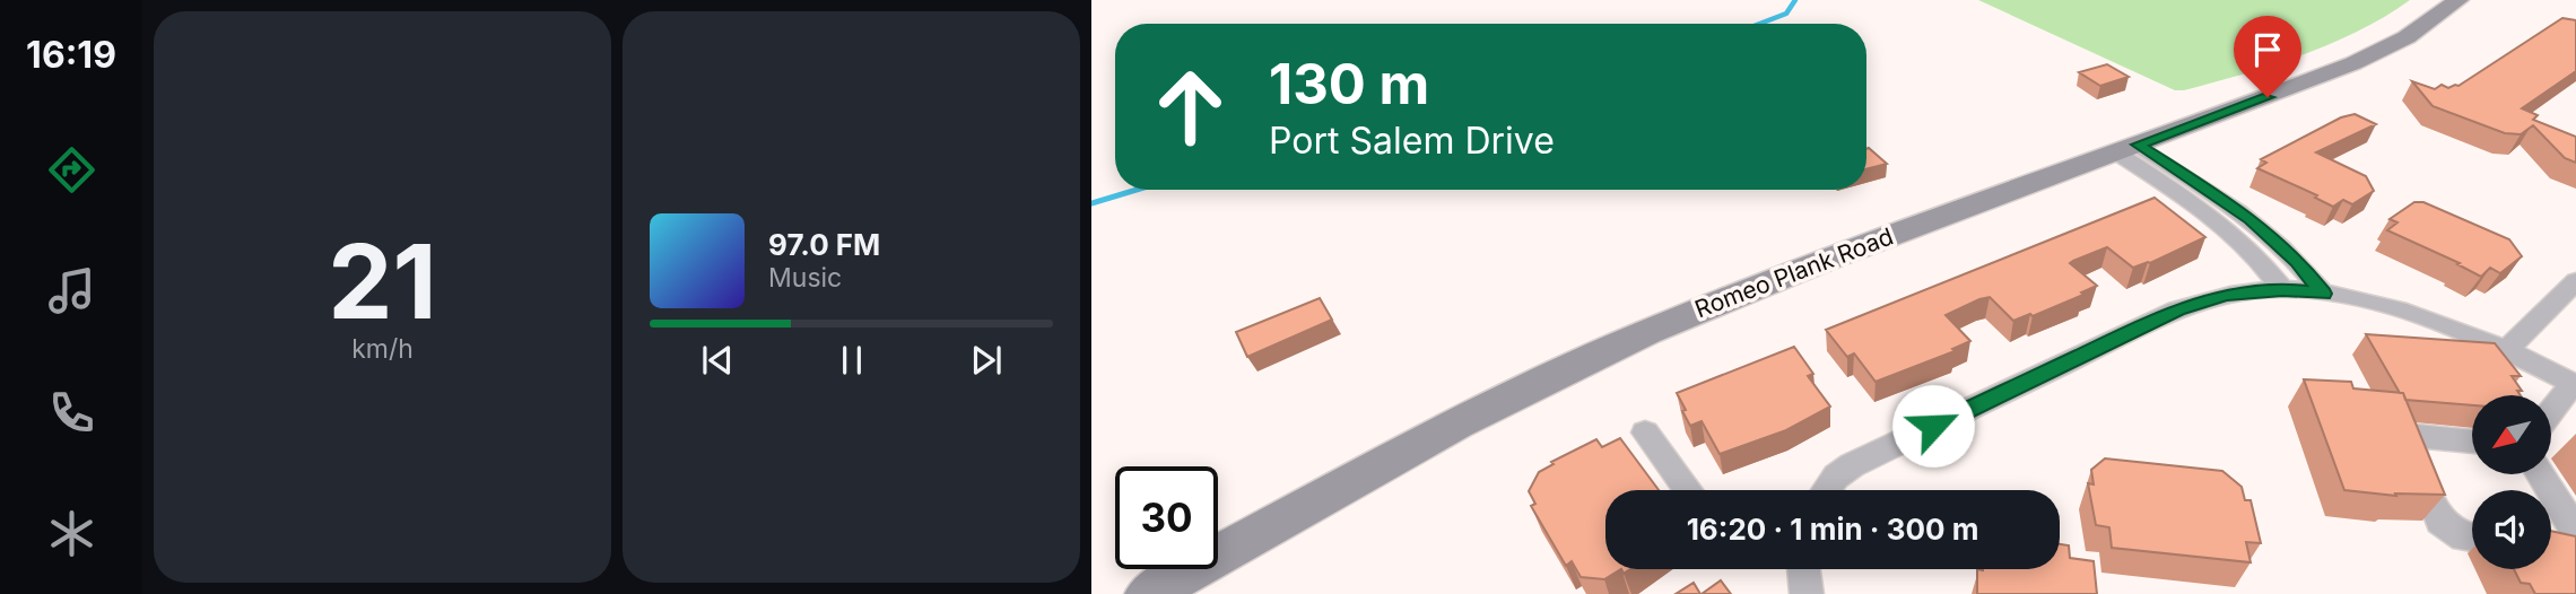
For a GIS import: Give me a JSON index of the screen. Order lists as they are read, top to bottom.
{
  "streets": {
    "main road": ["Romeo Plank Road"]
  },
  "north": "bottom left",
  "page": {
    "tabs": "16:19",
    "tile": ["21", "km/h"],
    "turn": ["130 m", "Port Salem Drive"],
    "song": ["97.0 FM", "Music"],
    "limit": "30",
    "trip": "16:20 · 1 min · 300 m"
  }
}
